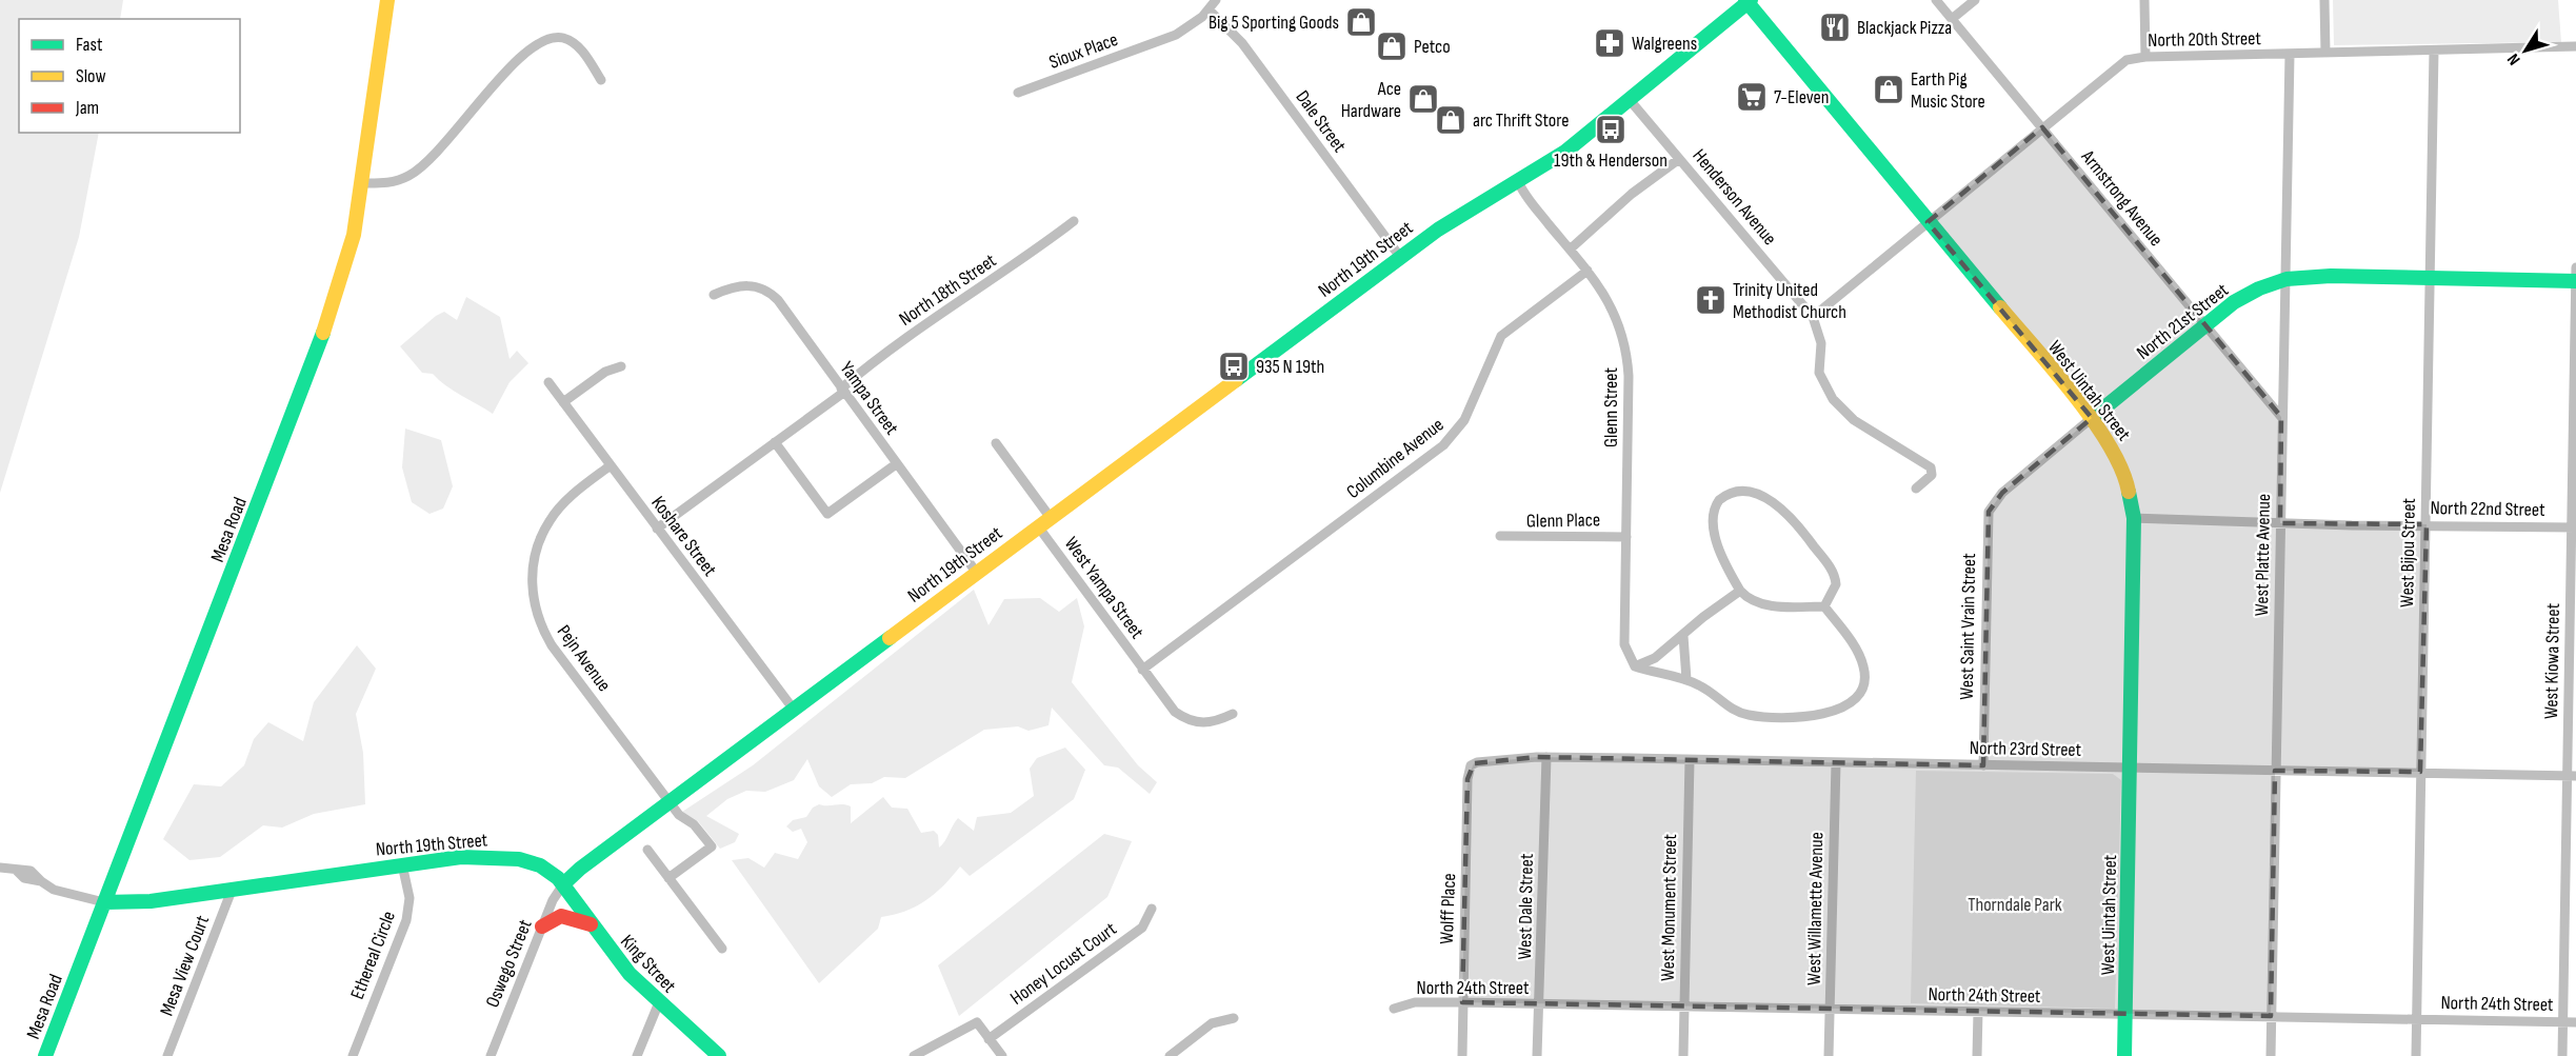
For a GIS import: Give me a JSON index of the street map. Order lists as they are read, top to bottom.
{
  "streets": {
    "main road": [
      "North 19th Street",
      "North 21st Street",
      "West Uintah Street",
      "Mesa Road",
      "King Street"
    ],
    "street": [
      "North 20th Street",
      "Sioux Place",
      "Dale Street",
      "Henderson Avenue",
      "Armstrong Avenue",
      "North 18th Street",
      "Yampa Street",
      "Glenn Street",
      "Columbine Avenue",
      "North 22nd Street",
      "Glenn Place",
      "Koshare Street",
      "West Bijou Street",
      "West Platte Avenue",
      "West Yampa Street",
      "West Saint Vrain Street",
      "Pejn Avenue",
      "West Kiowa Street",
      "North 23rd Street",
      "West Dale Street",
      "West Monument Street",
      "Wolff Place",
      "West Willamette Avenue",
      "Ethereal Circle",
      "Oswego Street",
      "Honey Locust Court",
      "Mesa View Court",
      "North 24th Street"
    ]
  },
  "crossings": [
    ["North 20th Street", "Henderson Avenue"],
    ["North 20th Street", "Armstrong Avenue"],
    ["North 20th Street", "West Uintah Street"],
    ["North 20th Street", "West Bijou Street"],
    ["North 20th Street", "West Platte Avenue"],
    ["Sioux Place", "Dale Street"],
    ["Dale Street", "North 19th Street"],
    ["Henderson Avenue", "North 19th Street"],
    ["Armstrong Avenue", "North 21st Street"],
    ["Armstrong Avenue", "West Platte Avenue"],
    ["North 19th Street", "West Uintah Street"],
    ["North 19th Street", "Yampa Street"],
    ["North 19th Street", "Glenn Street"],
    ["North 19th Street", "Mesa Road"],
    ["North 19th Street", "Koshare Street"],
    ["North 19th Street", "West Yampa Street"],
    ["North 19th Street", "Pejn Avenue"],
    ["North 19th Street", "Ethereal Circle"],
    ["North 19th Street", "Oswego Street"],
    ["North 19th Street", "King Street"],
    ["North 19th Street", "Mesa View Court"],
    ["North 18th Street", "Yampa Street"],
    ["North 18th Street", "Koshare Street"],
    ["North 21st Street", "West Uintah Street"],
    ["North 21st Street", "West Bijou Street"],
    ["North 21st Street", "West Platte Avenue"],
    ["North 21st Street", "West Saint Vrain Street"],
    ["North 21st Street", "West Kiowa Street"],
    ["West Uintah Street", "North 22nd Street"],
    ["West Uintah Street", "North 23rd Street"],
    ["West Uintah Street", "North 24th Street"],
    ["Glenn Street", "Columbine Avenue"],
    ["Glenn Street", "Glenn Place"],
    ["Columbine Avenue", "West Yampa Street"],
    ["North 22nd Street", "West Bijou Street"],
    ["North 22nd Street", "West Platte Avenue"],
    ["North 22nd Street", "West Kiowa Street"],
    ["Koshare Street", "Pejn Avenue"],
    ["West Bijou Street", "North 23rd Street"],
    ["West Bijou Street", "North 24th Street"],
    ["West Platte Avenue", "North 23rd Street"],
    ["West Platte Avenue", "North 24th Street"],
    ["West Saint Vrain Street", "North 23rd Street"],
    ["West Kiowa Street", "North 23rd Street"],
    ["West Kiowa Street", "North 24th Street"],
    ["North 23rd Street", "West Dale Street"],
    ["North 23rd Street", "West Monument Street"],
    ["North 23rd Street", "Wolff Place"],
    ["North 23rd Street", "West Willamette Avenue"],
    ["West Dale Street", "North 24th Street"],
    ["West Monument Street", "North 24th Street"],
    ["Wolff Place", "North 24th Street"],
    ["West Willamette Avenue", "North 24th Street"],
    ["Oswego Street", "King Street"]
  ],
  "parks": ["Thorndale Park"],
  "places": {
    "shop": [
      "Big 5 Sporting Goods",
      "Petco",
      "Earth Pig Music Store",
      "Ace Hardware",
      "arc Thrift Store"
    ],
    "restaurant": ["Blackjack Pizza"],
    "pharmacy": ["Walgreens"],
    "supermarket": ["7-Eleven"],
    "bus stop": ["19th & Henderson", "935 N 19th"],
    "church": ["Trinity United Methodist Church"]
  },
  "legend": ["Fast", "Slow", "Jam"],
  "north": "bottom left"
}
